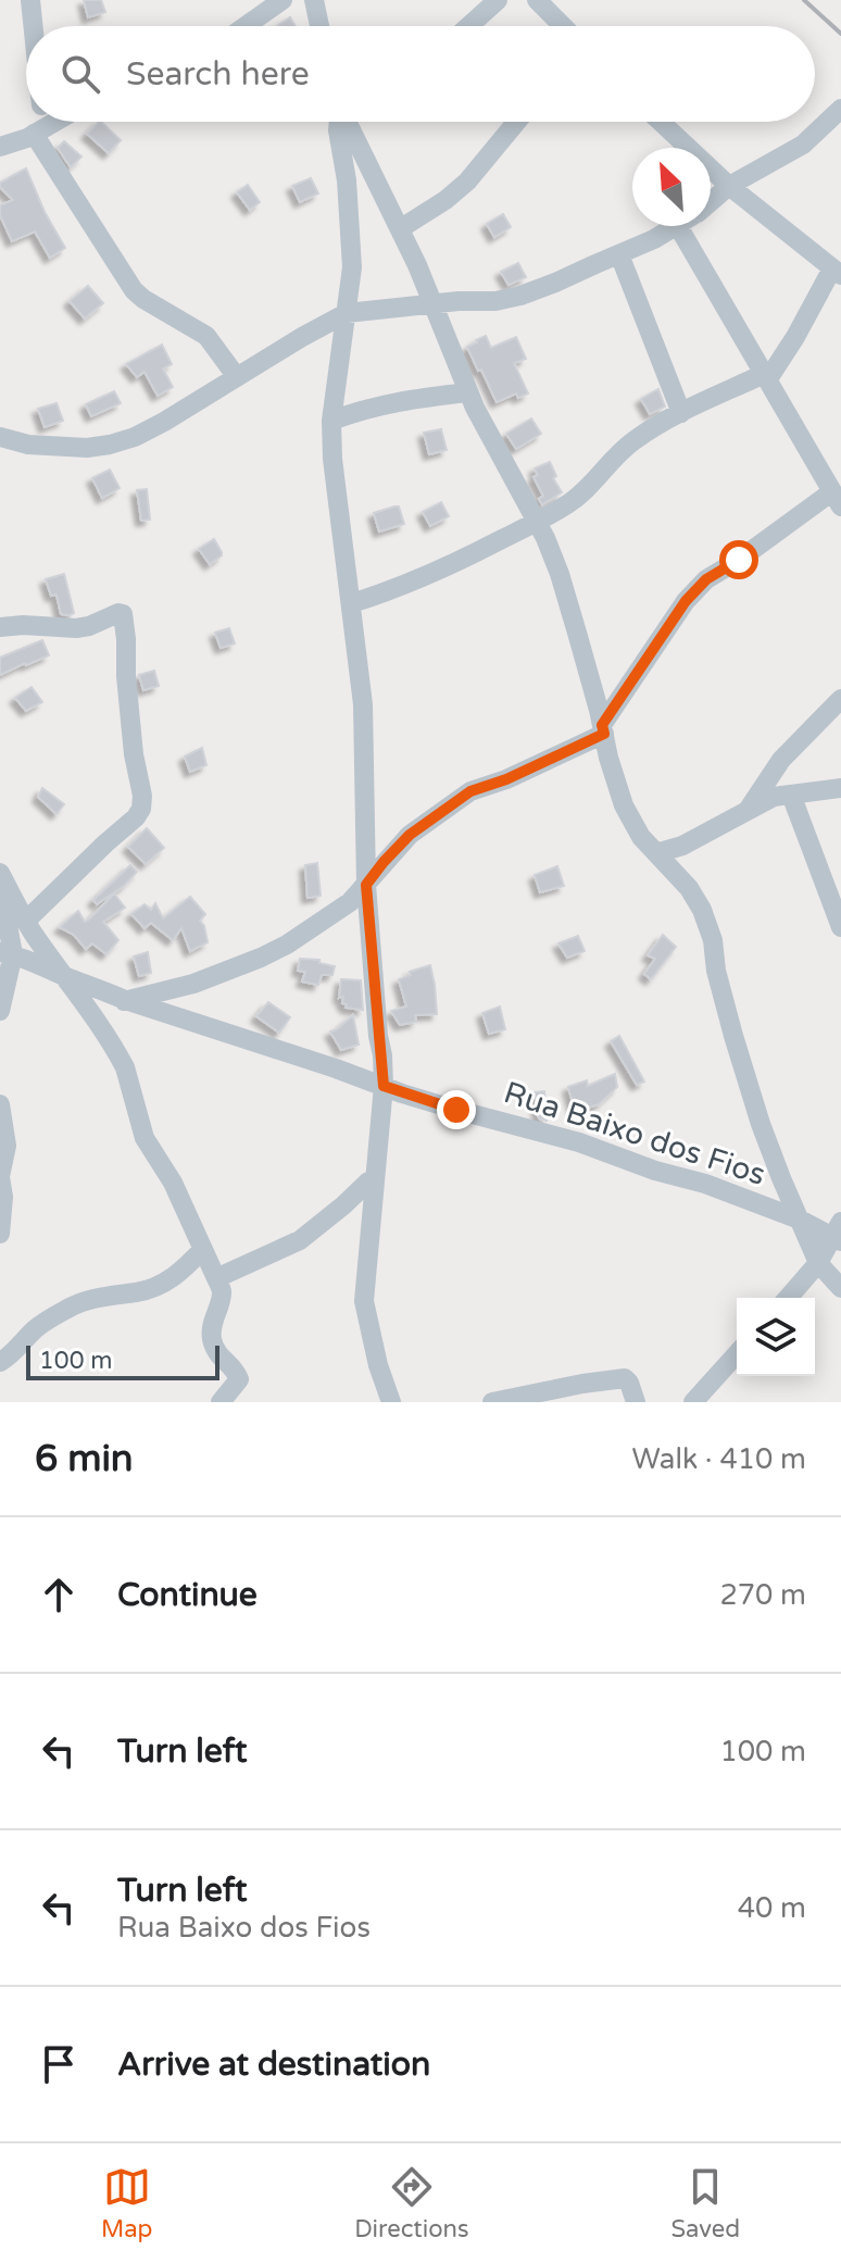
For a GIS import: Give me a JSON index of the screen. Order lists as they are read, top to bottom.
{
  "streets": {
    "street": ["Rua Baixo dos Fios"]
  },
  "scale_bar": "100 m",
  "north": "top left",
  "page": {
    "search": "Search here",
    "scale": "100 m",
    "heading": ["6 min", "Walk · 410 m"],
    "list": [
      ["Continue", "270 m"],
      ["Turn left", "100 m"],
      ["Turn left", "Rua Baixo dos Fios", "40 m"],
      "Arrive at destination"
    ],
    "nav": ["Map", "Directions", "Saved"]
  }
}
